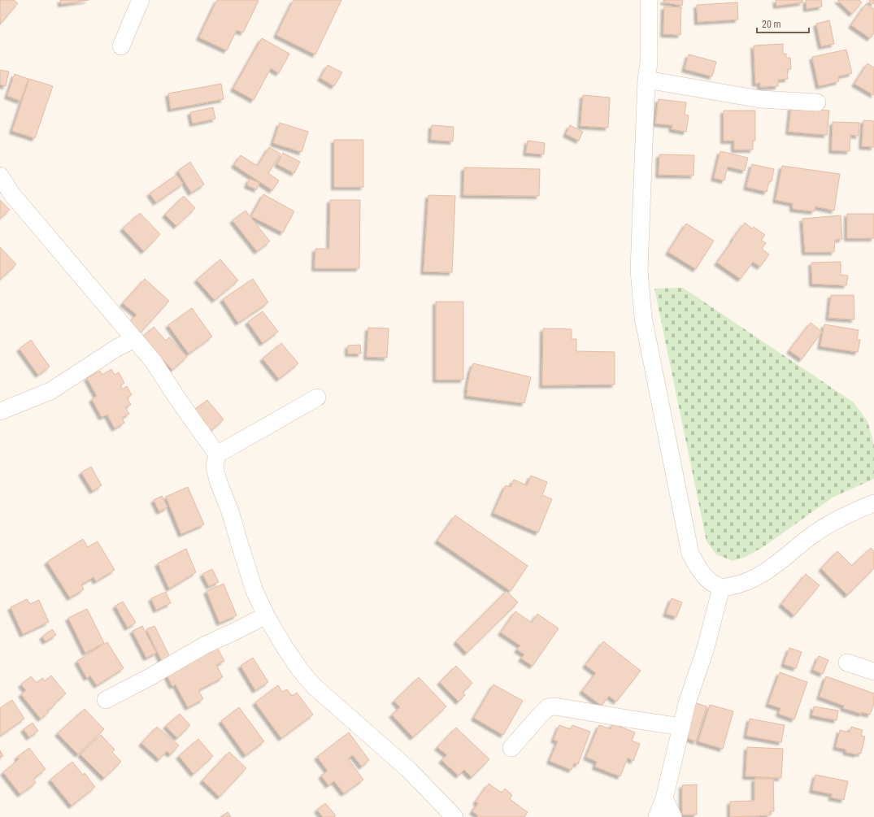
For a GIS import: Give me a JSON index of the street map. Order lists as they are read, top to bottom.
{
  "scale_bar": "20 m"
}
